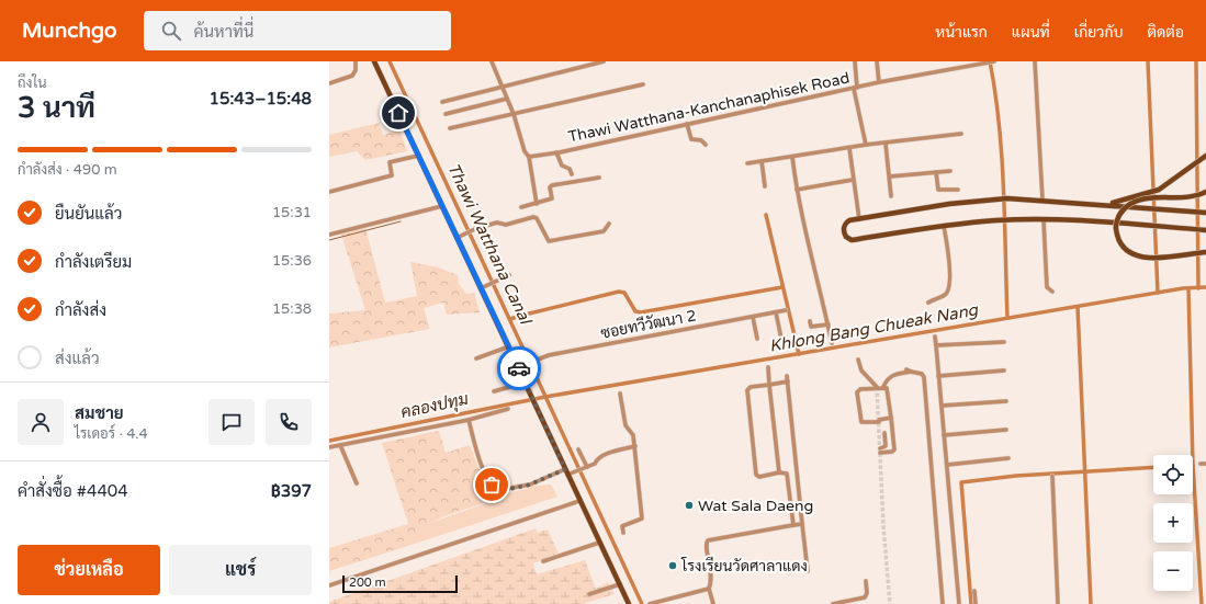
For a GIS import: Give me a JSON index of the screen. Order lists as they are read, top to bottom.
{
  "streets": {
    "street": ["Thawi Watthana-Kanchanaphisek Road", "ซอยทวีวัฒนา 2"]
  },
  "water": ["Thawi Watthana Canal", "Khlong Bang Chueak Nang", "คลองปทุม"],
  "places": ["Wat Sala Daeng", "โรงเรียนวัดศาลาแดง"],
  "scale_bar": "200 m",
  "page": {
    "header": "Munchgo",
    "search": "ค้นหาที่นี่",
    "nav": [
      "หน้าแรก",
      "แผนที่",
      "เกี่ยวกับ",
      "ติดต่อ"
    ],
    "heading": ["3 นาที", "ถึงใน", "15:43–15:48"],
    "panel": [
      "สมชาย",
      "ไรเดอร์ · 4.4",
      "คำสั่งซื้อ #4404",
      "฿397"
    ],
    "bar": "กำลังส่ง · 490 m",
    "list": [
      ["ยืนยันแล้ว", "15:31"],
      ["กำลังเตรียม", "15:36"],
      ["กำลังส่ง", "15:38"],
      "ส่งแล้ว"
    ],
    "map_buttons": ["+", "−"],
    "buttons": ["ช่วยเหลือ", "แชร์"],
    "scale": "200 m"
  }
}
